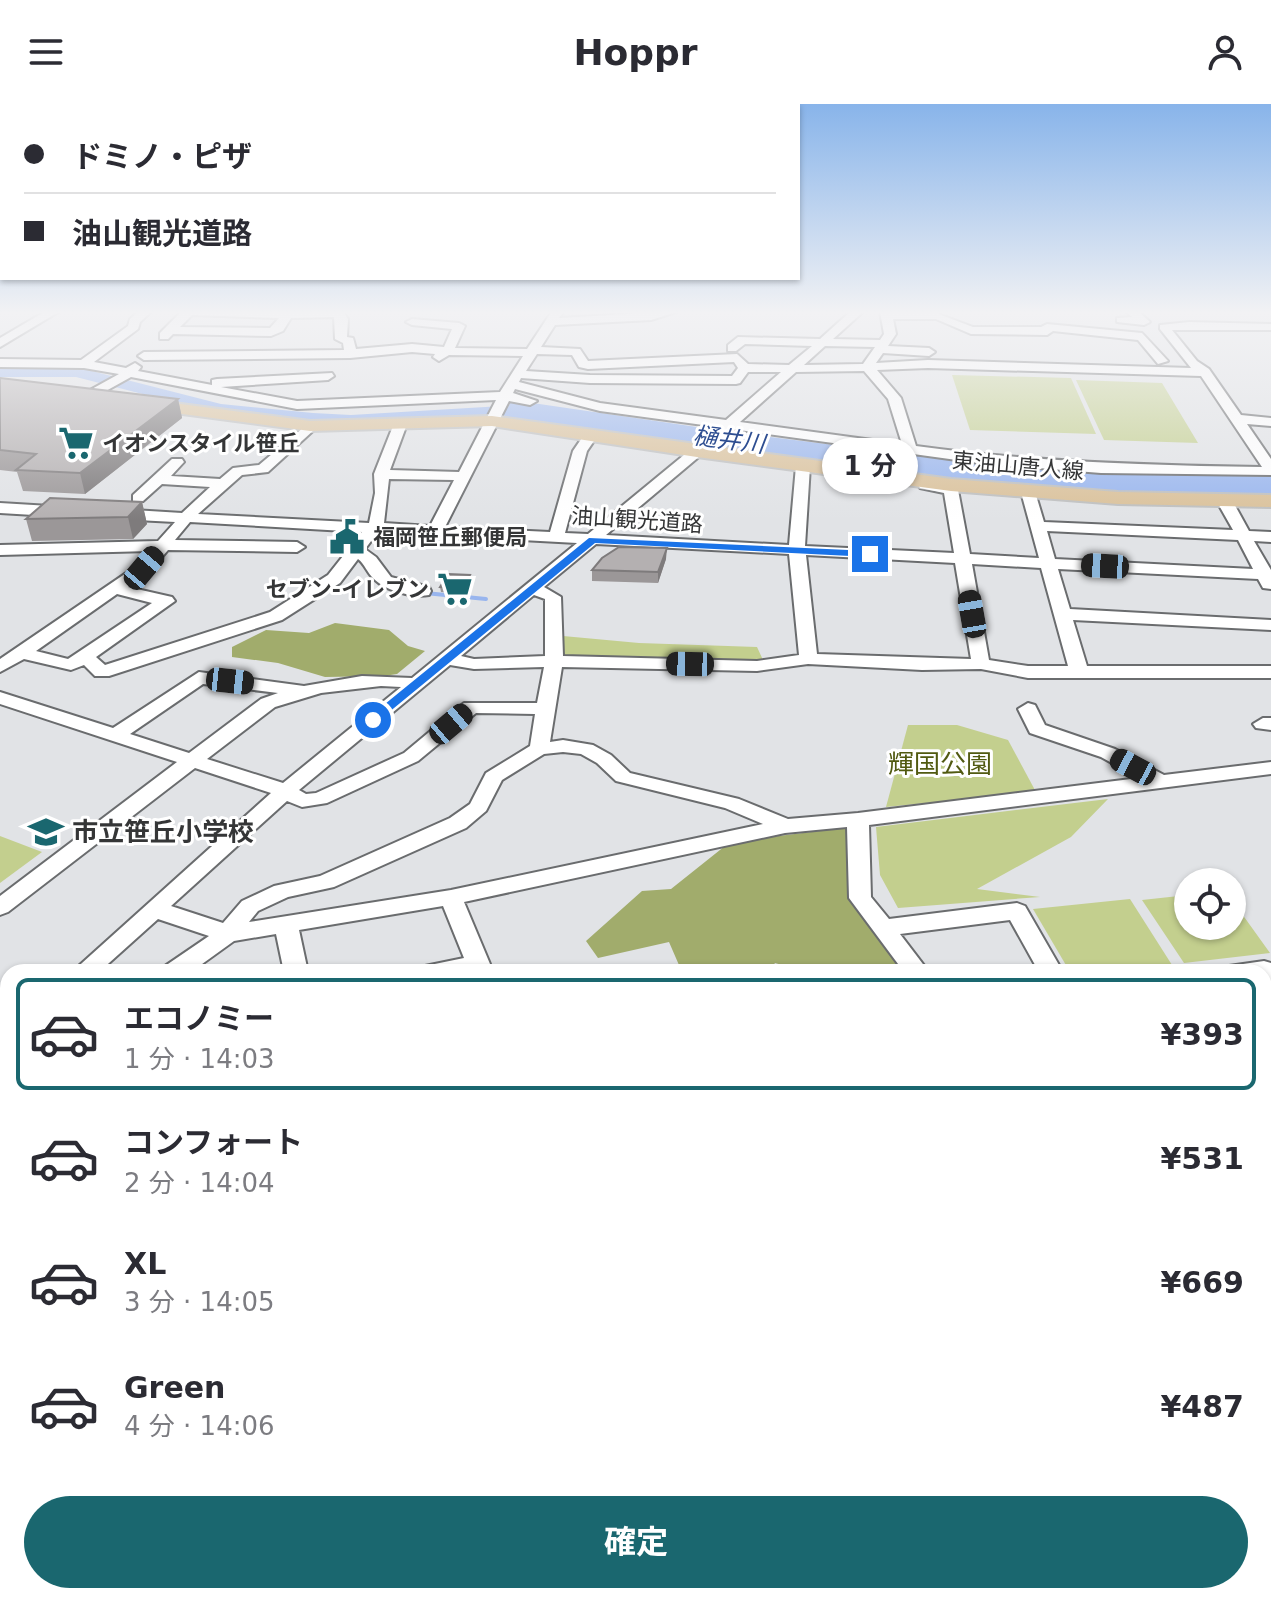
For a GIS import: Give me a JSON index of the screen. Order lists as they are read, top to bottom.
{
  "streets": {
    "main road": ["東油山唐人線"],
    "street": ["油山観光道路"]
  },
  "water": ["樋井川"],
  "parks": ["輝国公園"],
  "places": {
    "supermarket": ["イオンスタイル笹丘", "セブン-イレブン"],
    "public building": ["福岡笹丘郵便局"],
    "school or university": ["市立笹丘小学校"]
  },
  "page": {
    "header": "Hoppr",
    "banner": ["ドミノ・ピザ", "油山観光道路"],
    "bubble": "1 分",
    "list": [
      {
        "name": "エコノミー",
        "note": "1 分 · 14:03",
        "value": "¥393"
      },
      {
        "name": "コンフォート",
        "note": "2 分 · 14:04",
        "value": "¥531"
      },
      {
        "name": "XL",
        "note": "3 分 · 14:05",
        "value": "¥669"
      },
      {
        "name": "Green",
        "note": "4 分 · 14:06",
        "value": "¥487"
      }
    ],
    "buttons": "確定"
  }
}
